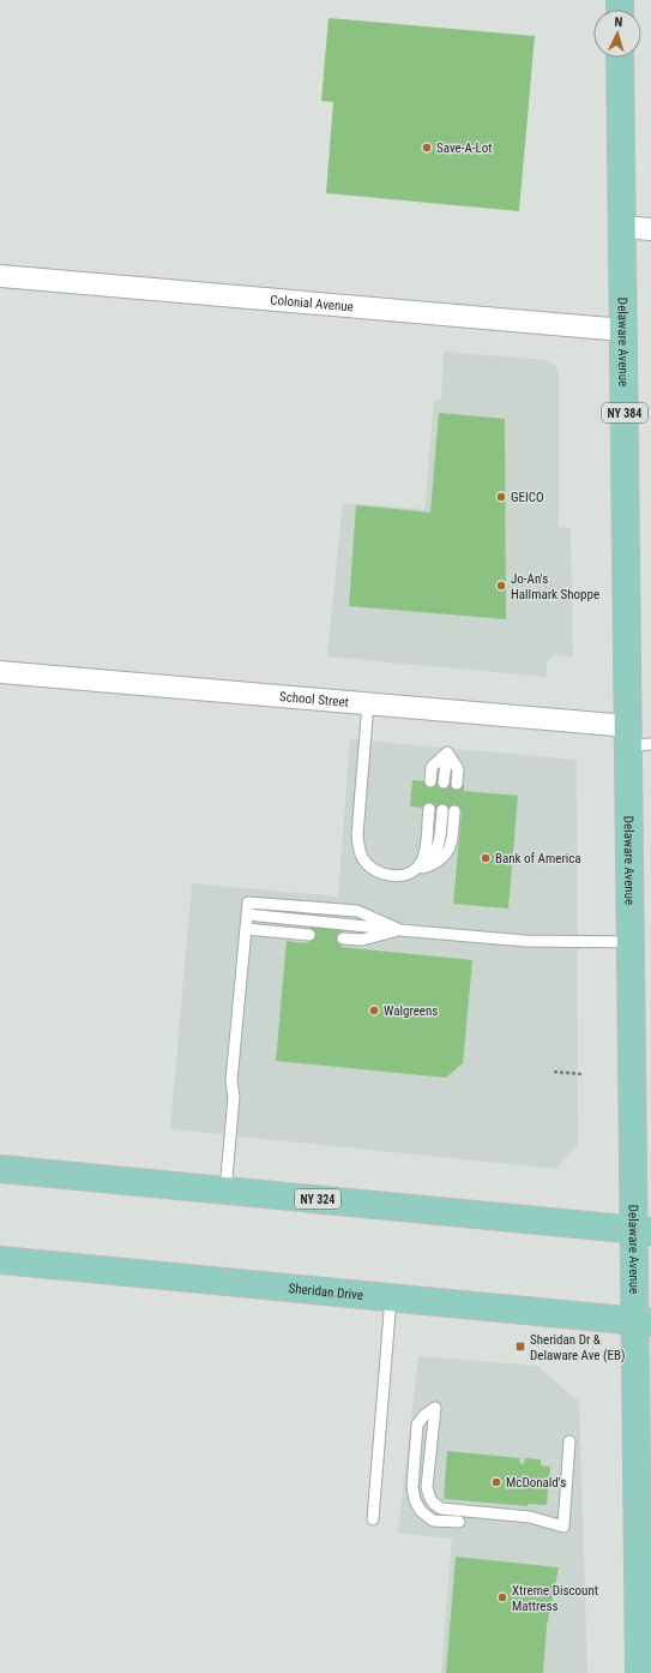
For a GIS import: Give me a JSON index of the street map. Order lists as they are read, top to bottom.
{
  "streets": {
    "main road": [
      "Delaware Avenue",
      "NY 384",
      "NY 324",
      "Sheridan Drive"
    ],
    "street": ["Colonial Avenue", "School Street"]
  },
  "crossings": [
    ["Colonial Avenue", "Delaware Avenue"],
    ["Delaware Avenue", "School Street"],
    ["Delaware Avenue", "NY 324"],
    ["Delaware Avenue", "Sheridan Drive"]
  ],
  "places": {
    "other": [
      "Save-A-Lot",
      "GEICO",
      "Jo-An's Hallmark Shoppe",
      "Bank of America",
      "Walgreens",
      "McDonald's",
      "Xtreme Discount Mattress"
    ],
    "transit": ["Sheridan Dr & Delaware Ave (EB)"]
  },
  "north": "top"
}
